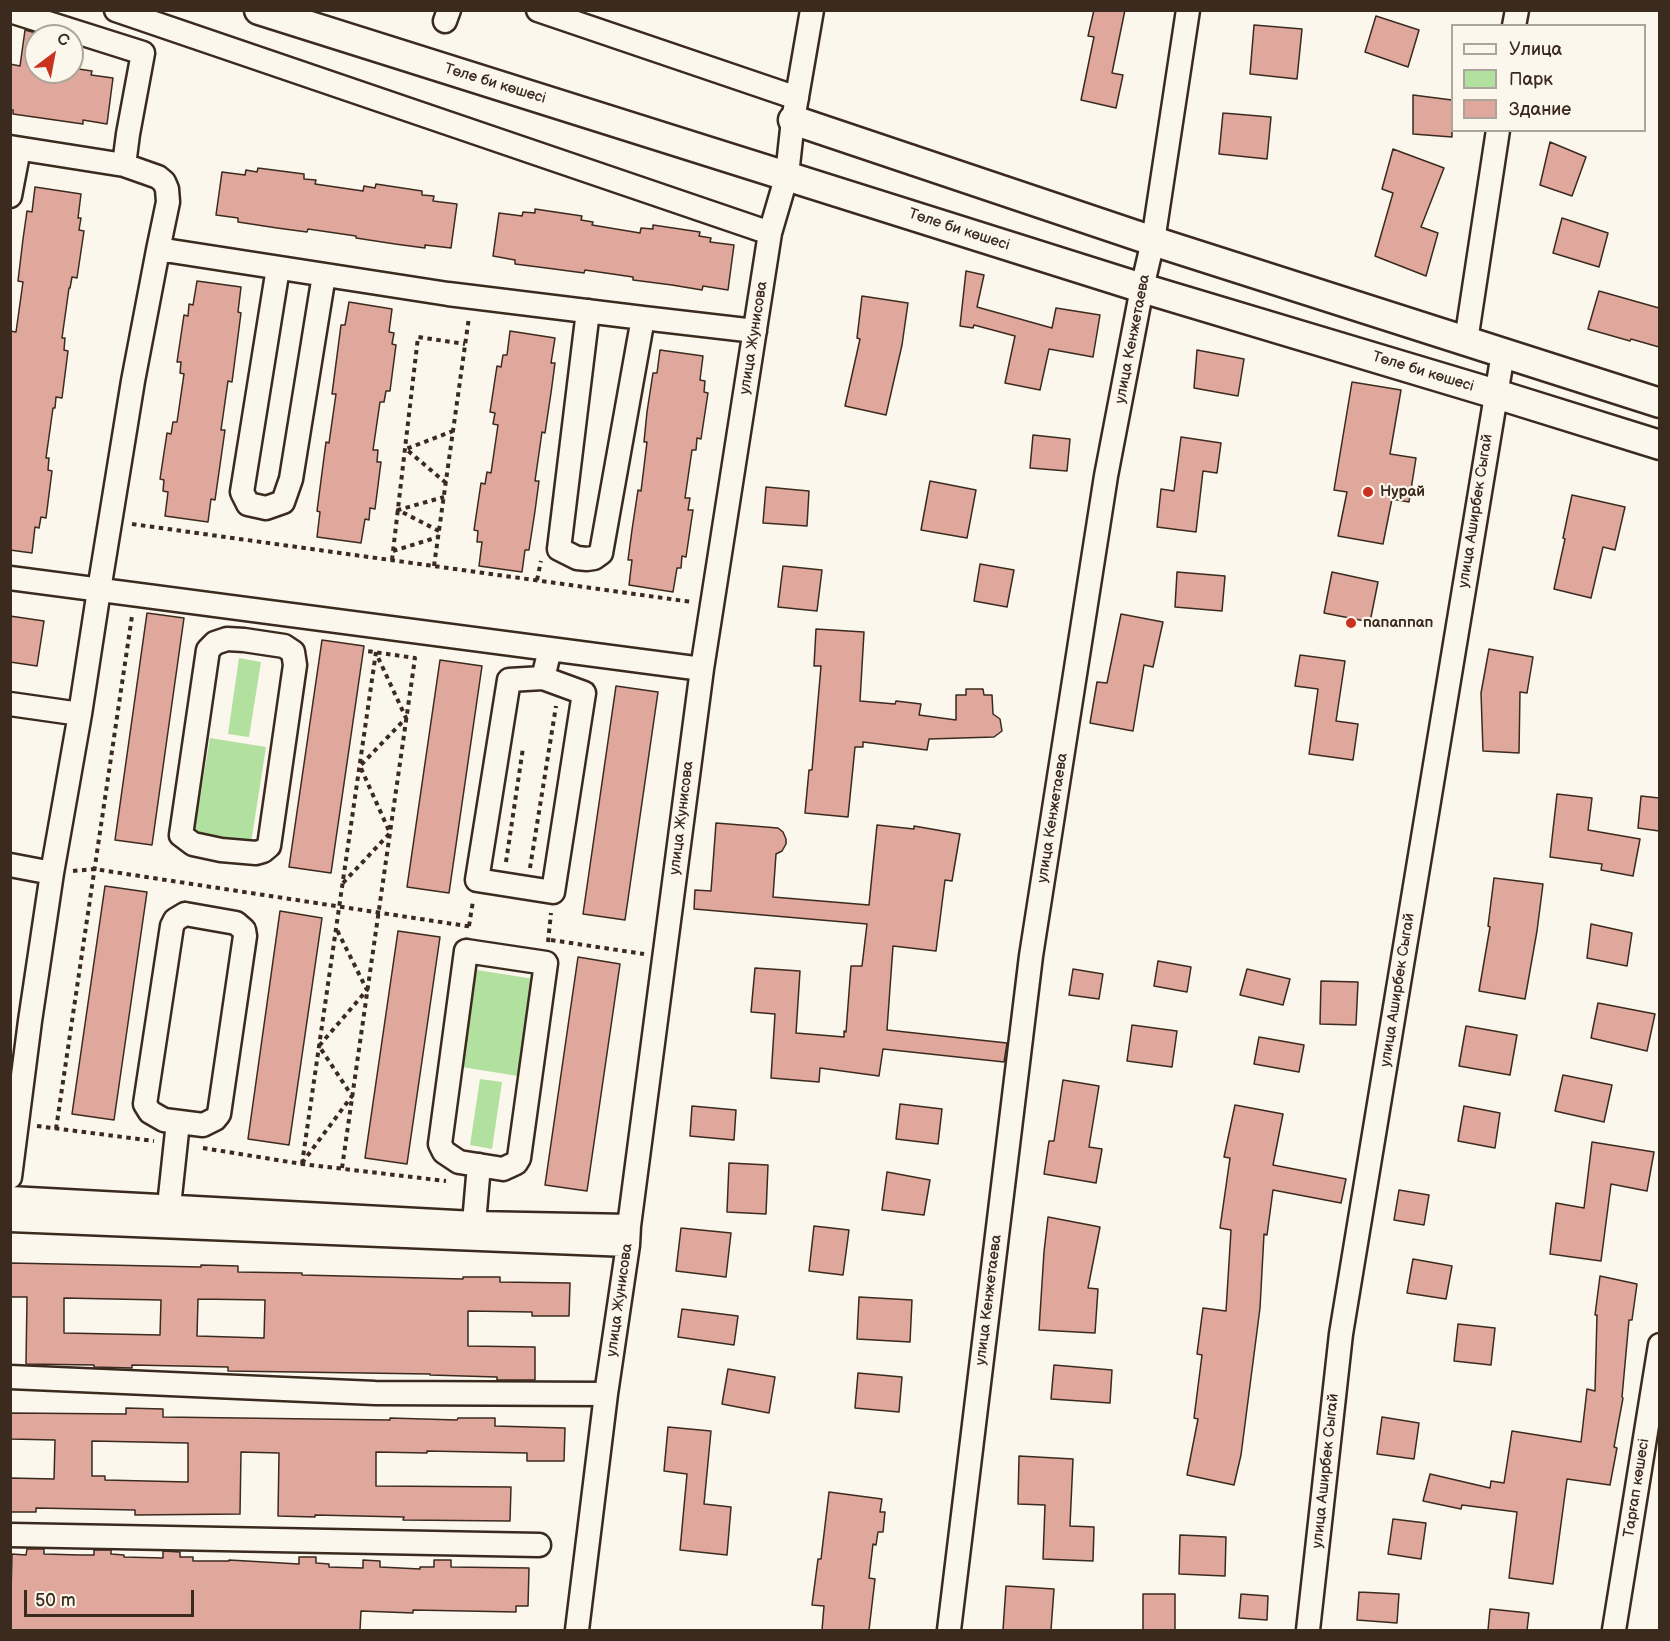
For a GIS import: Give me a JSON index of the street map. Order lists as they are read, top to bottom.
{
  "streets": {
    "main road": ["Төле би көшесі"],
    "street": [
      "улица Жунисова",
      "улица Кенжетаева",
      "улица Аширбек Сыгай",
      "Тарғап көшесі"
    ]
  },
  "crossings": [
    ["Төле би көшесі", "улица Жунисова"],
    ["Төле би көшесі", "улица Кенжетаева"],
    ["Төле би көшесі", "улица Аширбек Сыгай"]
  ],
  "places": ["Нурай", "папаппап"],
  "legend": ["Улица", "Парк", "Здание"],
  "scale_bar": "50 m",
  "north": "top right"
}
